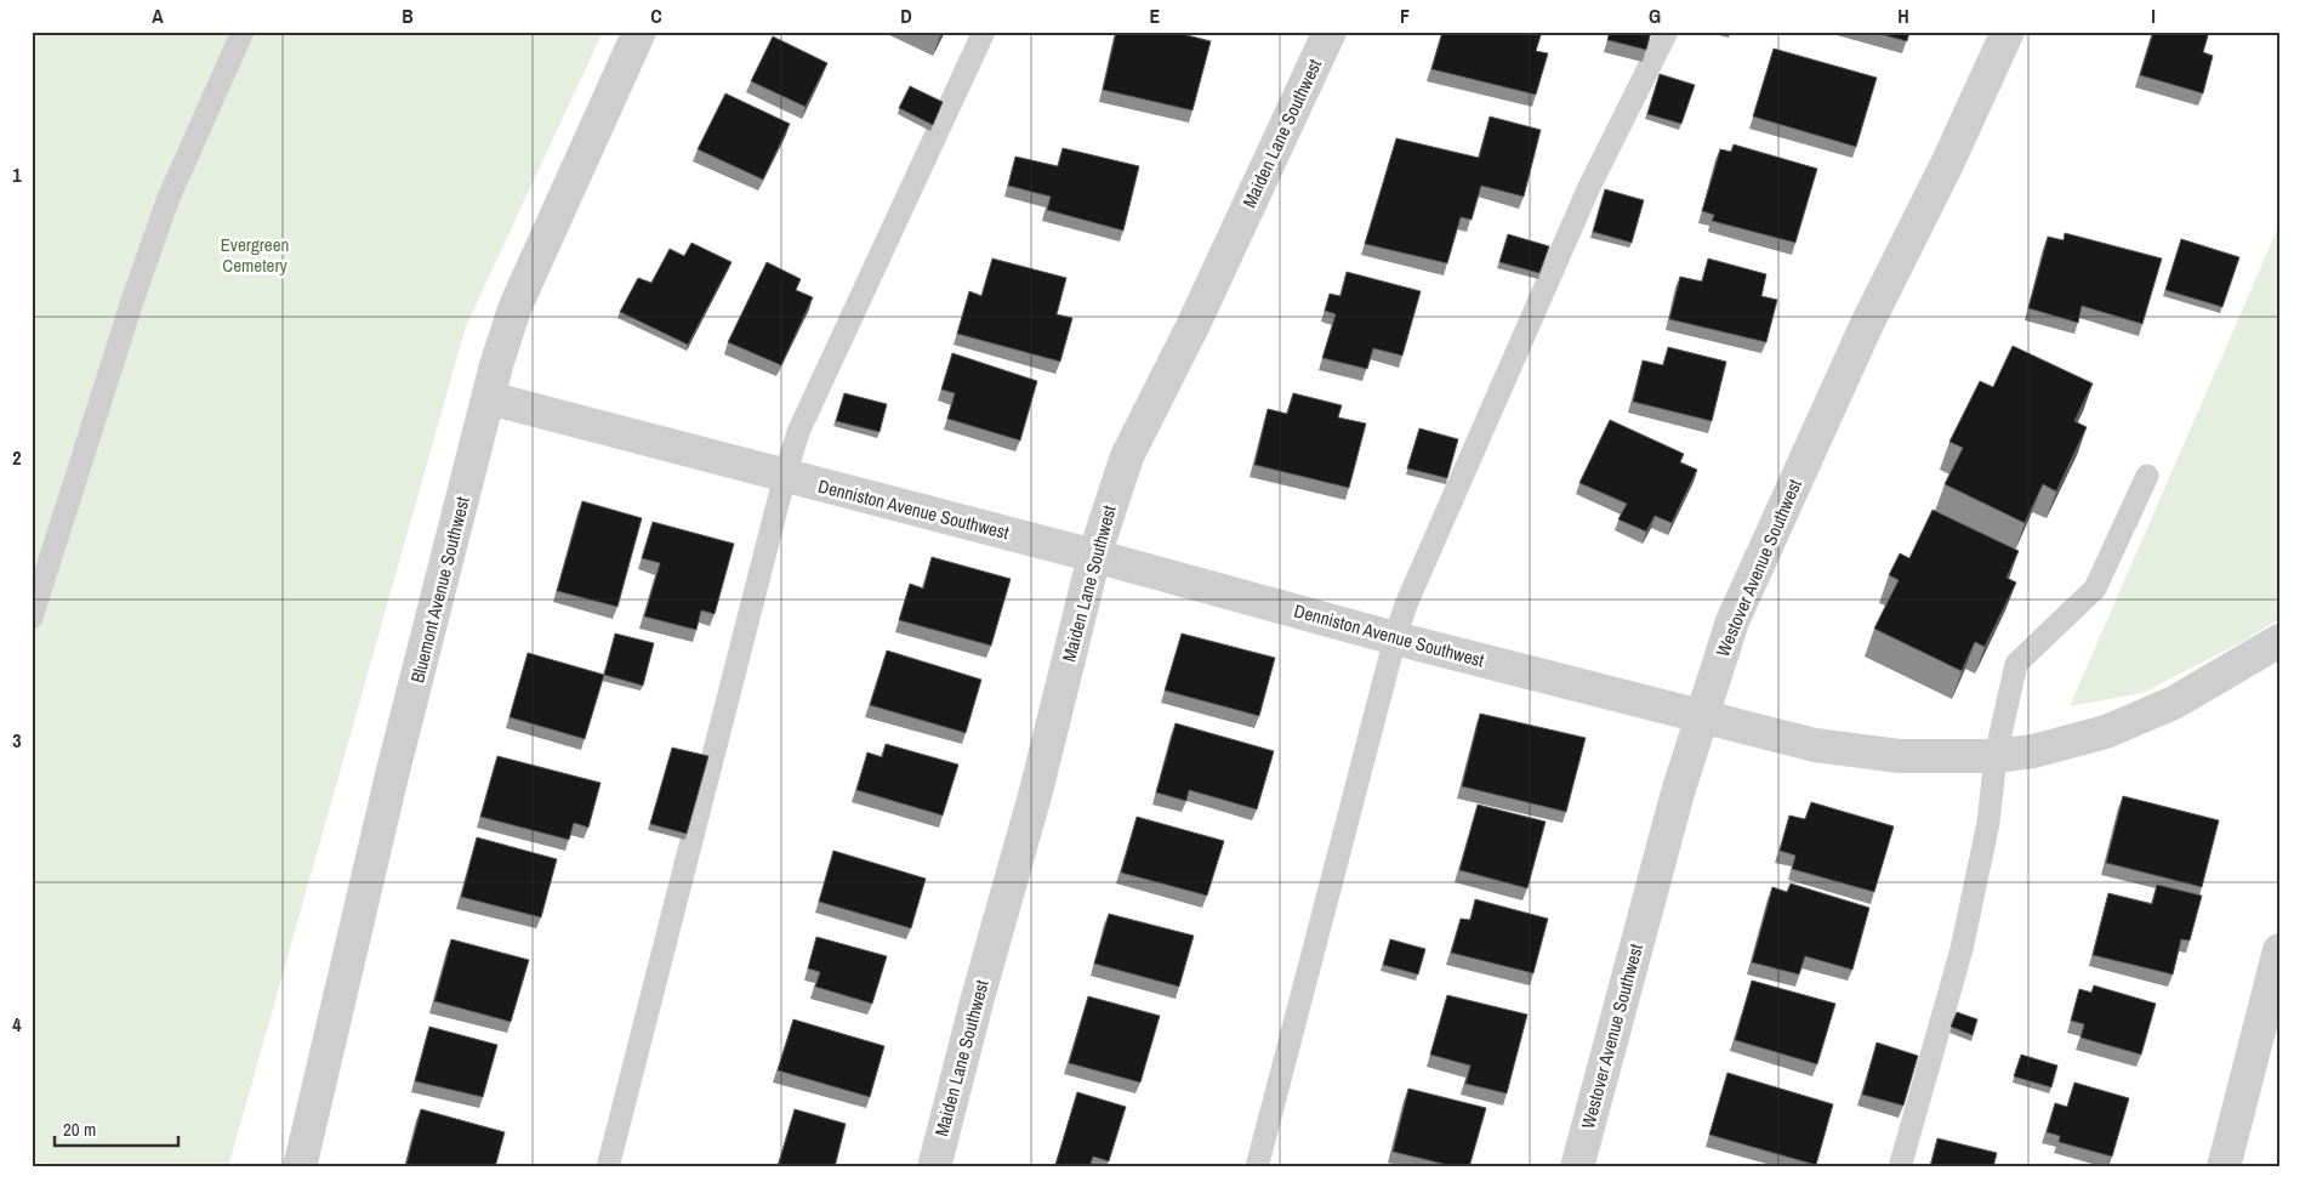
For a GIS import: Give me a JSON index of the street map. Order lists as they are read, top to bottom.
{
  "streets": {
    "street": [
      "Maiden Lane Southwest",
      "Denniston Avenue Southwest",
      "Westover Avenue Southwest",
      "Bluemont Avenue Southwest"
    ]
  },
  "crossings": [
    ["Maiden Lane Southwest", "Denniston Avenue Southwest"],
    ["Denniston Avenue Southwest", "Westover Avenue Southwest"],
    ["Denniston Avenue Southwest", "Bluemont Avenue Southwest"]
  ],
  "parks": ["Evergreen Cemetery"],
  "scale_bar": "20 m",
  "grid": {
    "columns": [
      "A",
      "B",
      "C",
      "D",
      "E",
      "F",
      "G",
      "H",
      "I"
    ],
    "rows": [
      "1",
      "2",
      "3",
      "4"
    ]
  }
}
